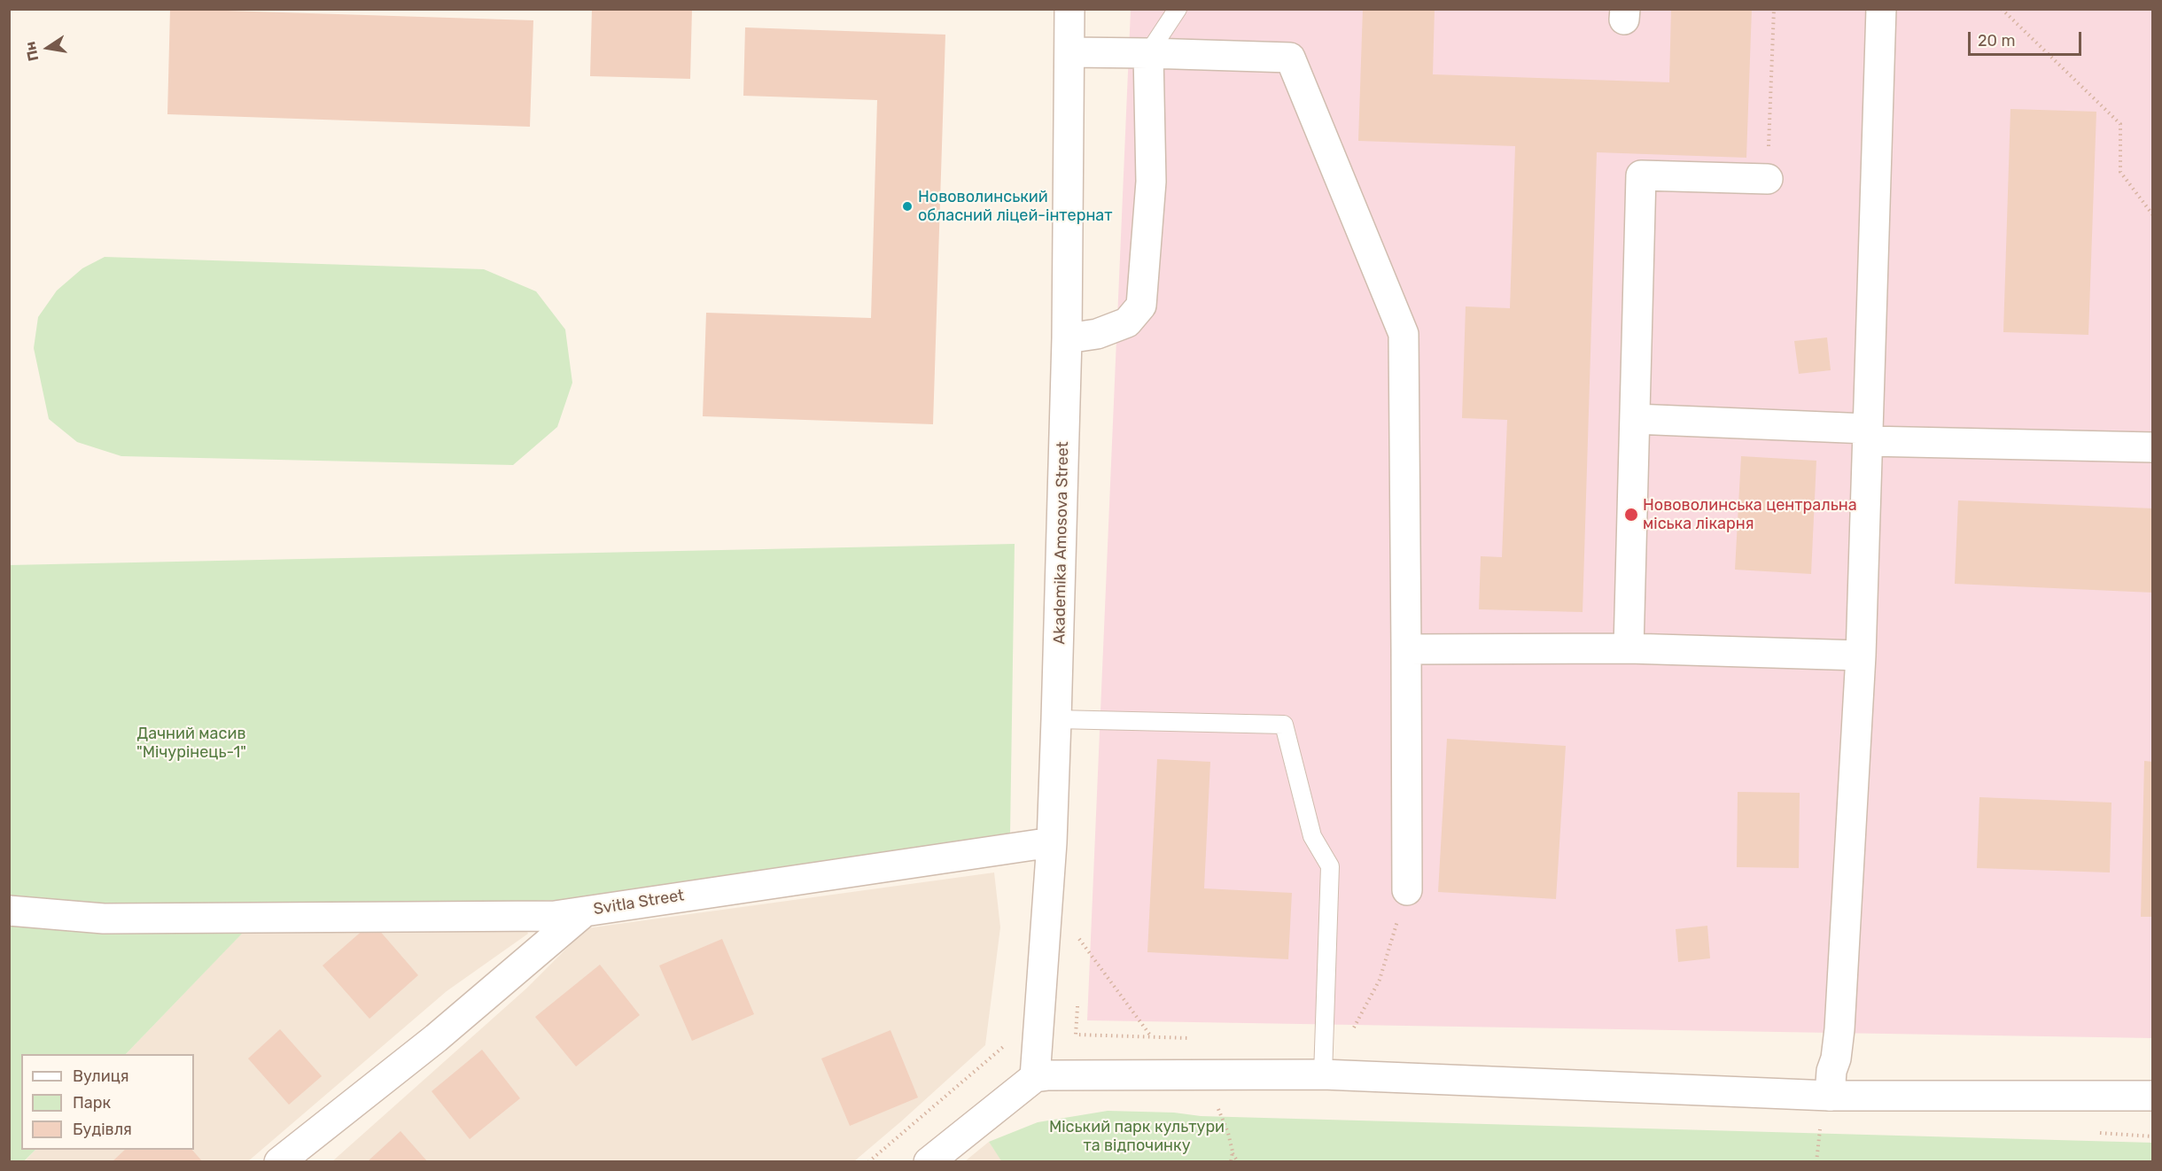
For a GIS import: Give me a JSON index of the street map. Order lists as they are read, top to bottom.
{
  "streets": {
    "street": ["Akademika Amosova Street", "Svitla Street"]
  },
  "crossings": [
    ["Akademika Amosova Street", "Svitla Street"]
  ],
  "parks": ["Дачний масив \"Мічурінець-1\"", "Міський парк культури та відпочинку"],
  "places": ["Нововолинський обласний ліцей-інтернат", "Нововолинська центральна міська лікарня"],
  "legend": ["Вулиця", "Парк", "Будівля"],
  "scale_bar": "20 m",
  "north": "left"
}
